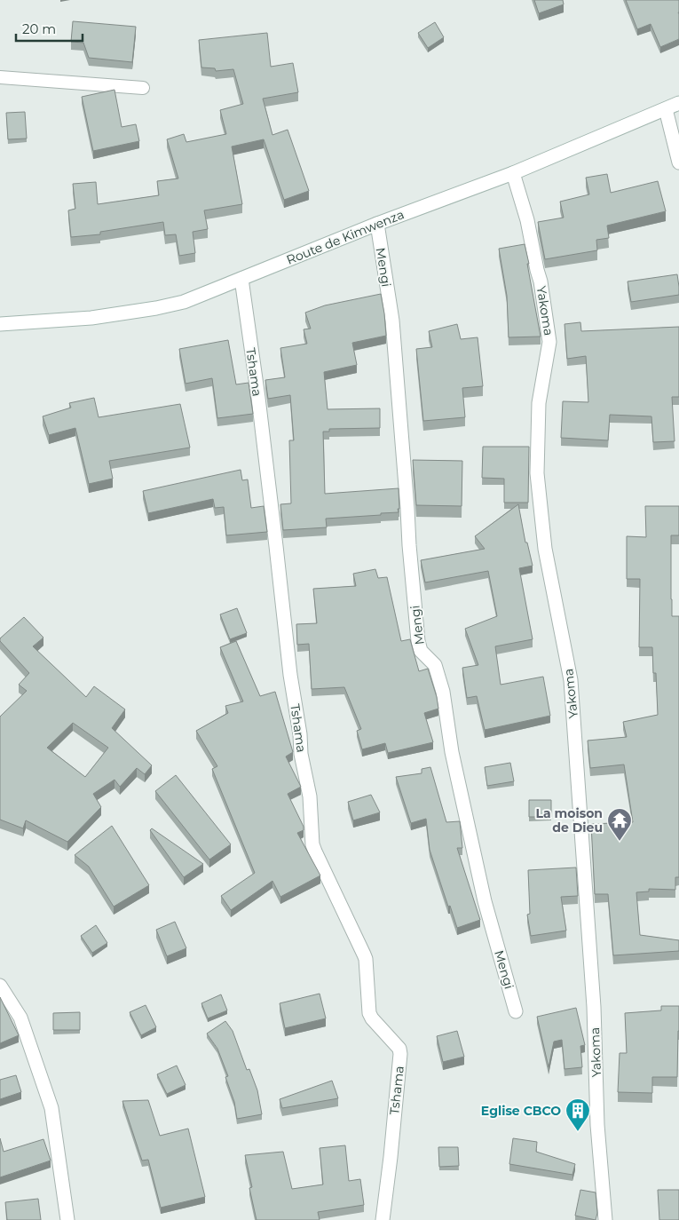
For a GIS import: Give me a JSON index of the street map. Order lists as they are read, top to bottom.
{
  "streets": {
    "street": [
      "Route de Kimwenza",
      "Mengi",
      "Yakoma",
      "Tshama"
    ]
  },
  "crossings": [
    ["Route de Kimwenza", "Mengi"],
    ["Route de Kimwenza", "Yakoma"],
    ["Route de Kimwenza", "Tshama"]
  ],
  "places": {
    "temple": ["La moison de Dieu"],
    "building": ["Eglise CBCO"]
  },
  "scale_bar": "20 m"
}
